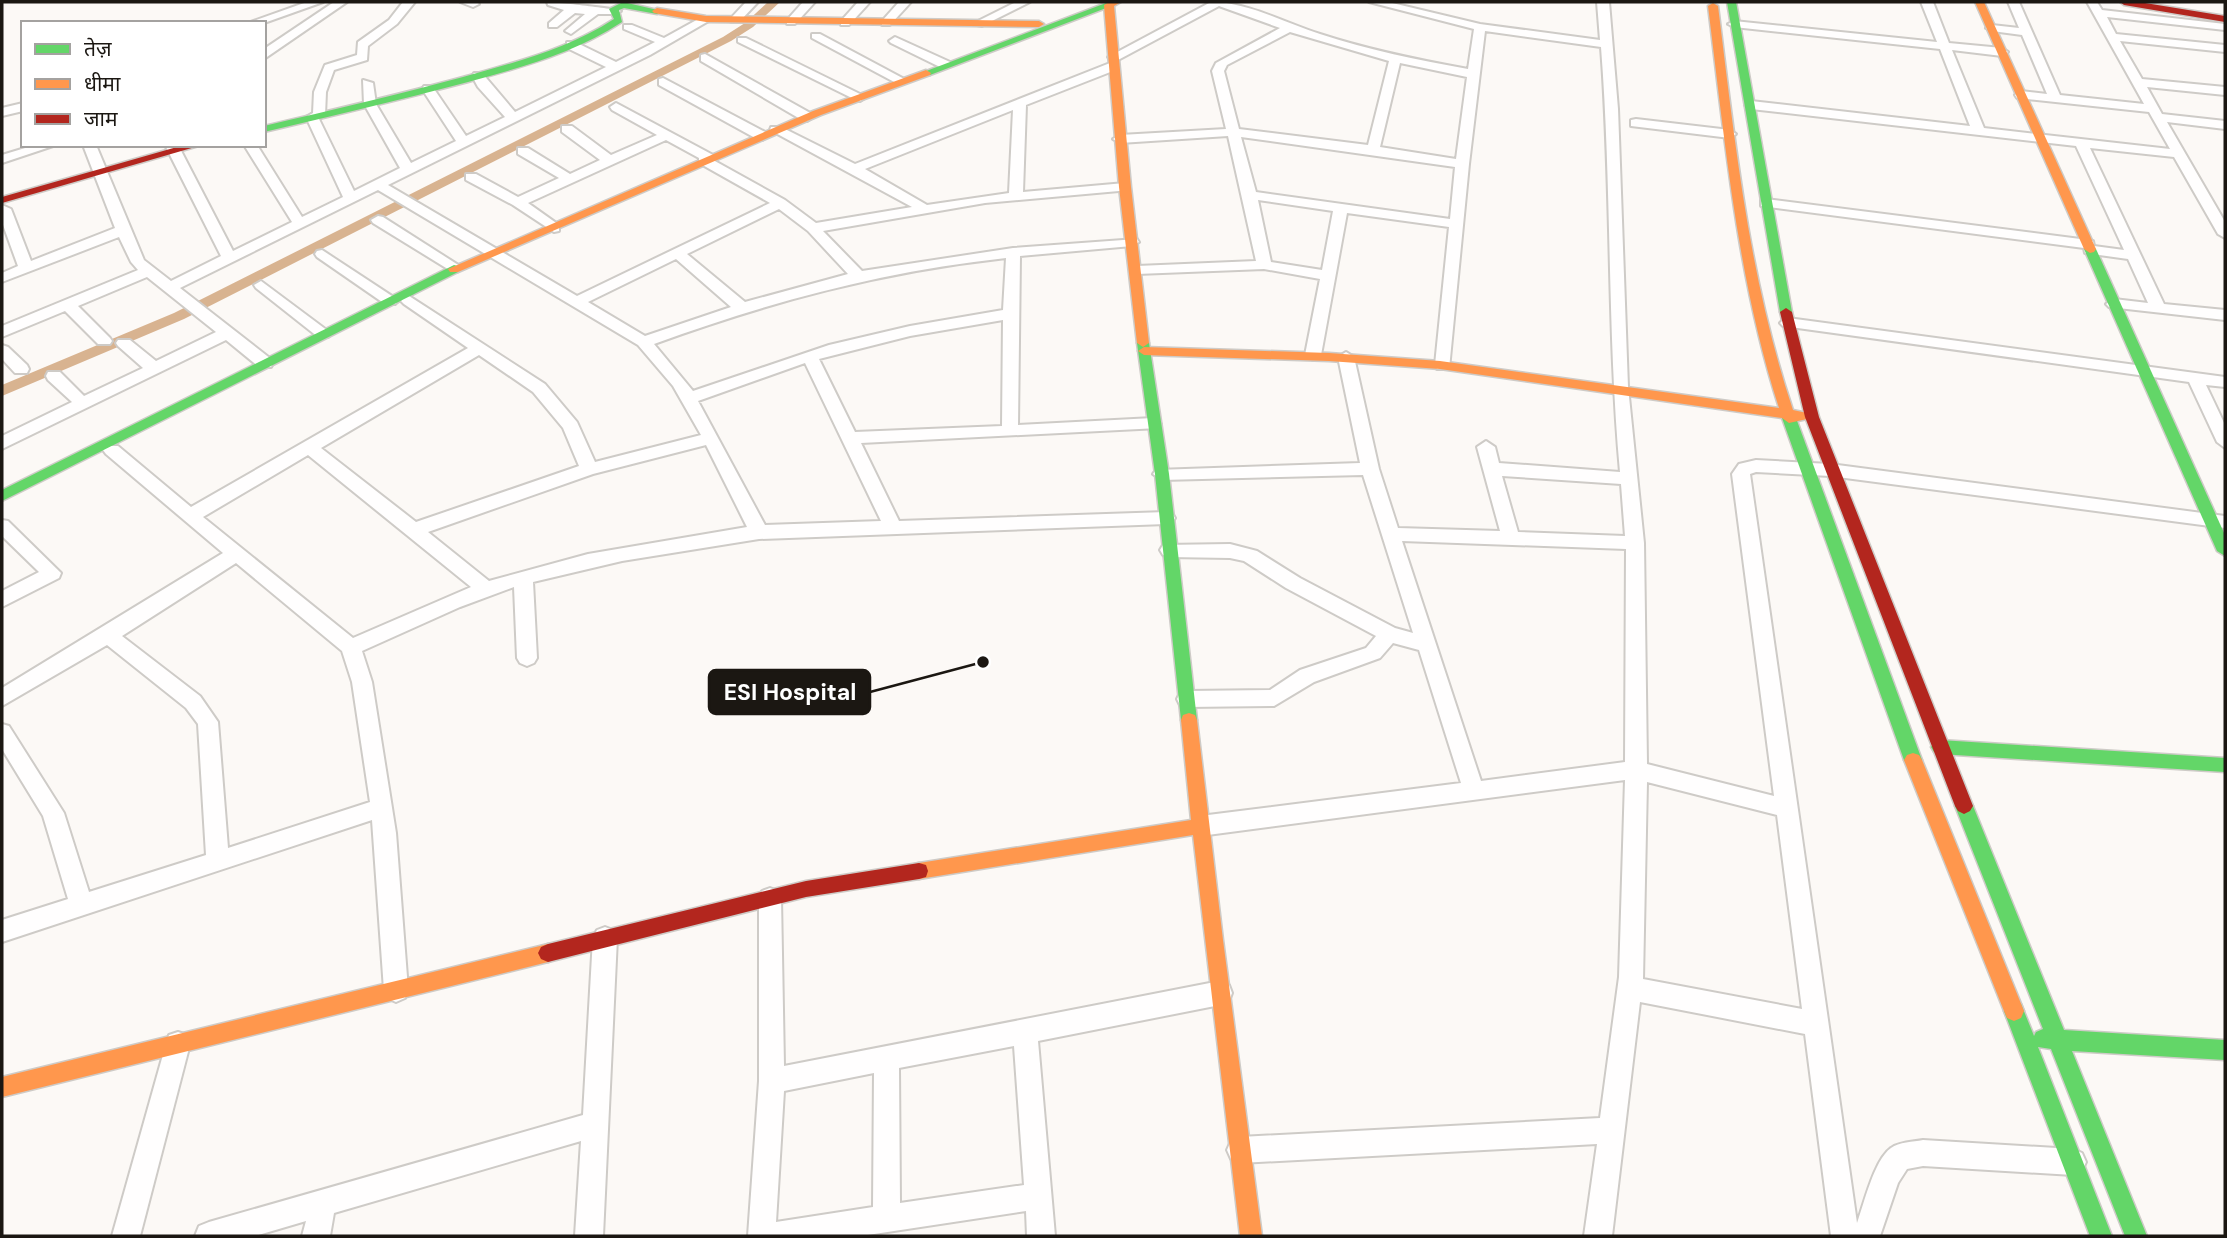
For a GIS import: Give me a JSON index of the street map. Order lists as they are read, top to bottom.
{
  "places": ["ESI Hospital"],
  "legend": ["तेज़", "धीमा", "जाम"]
}
